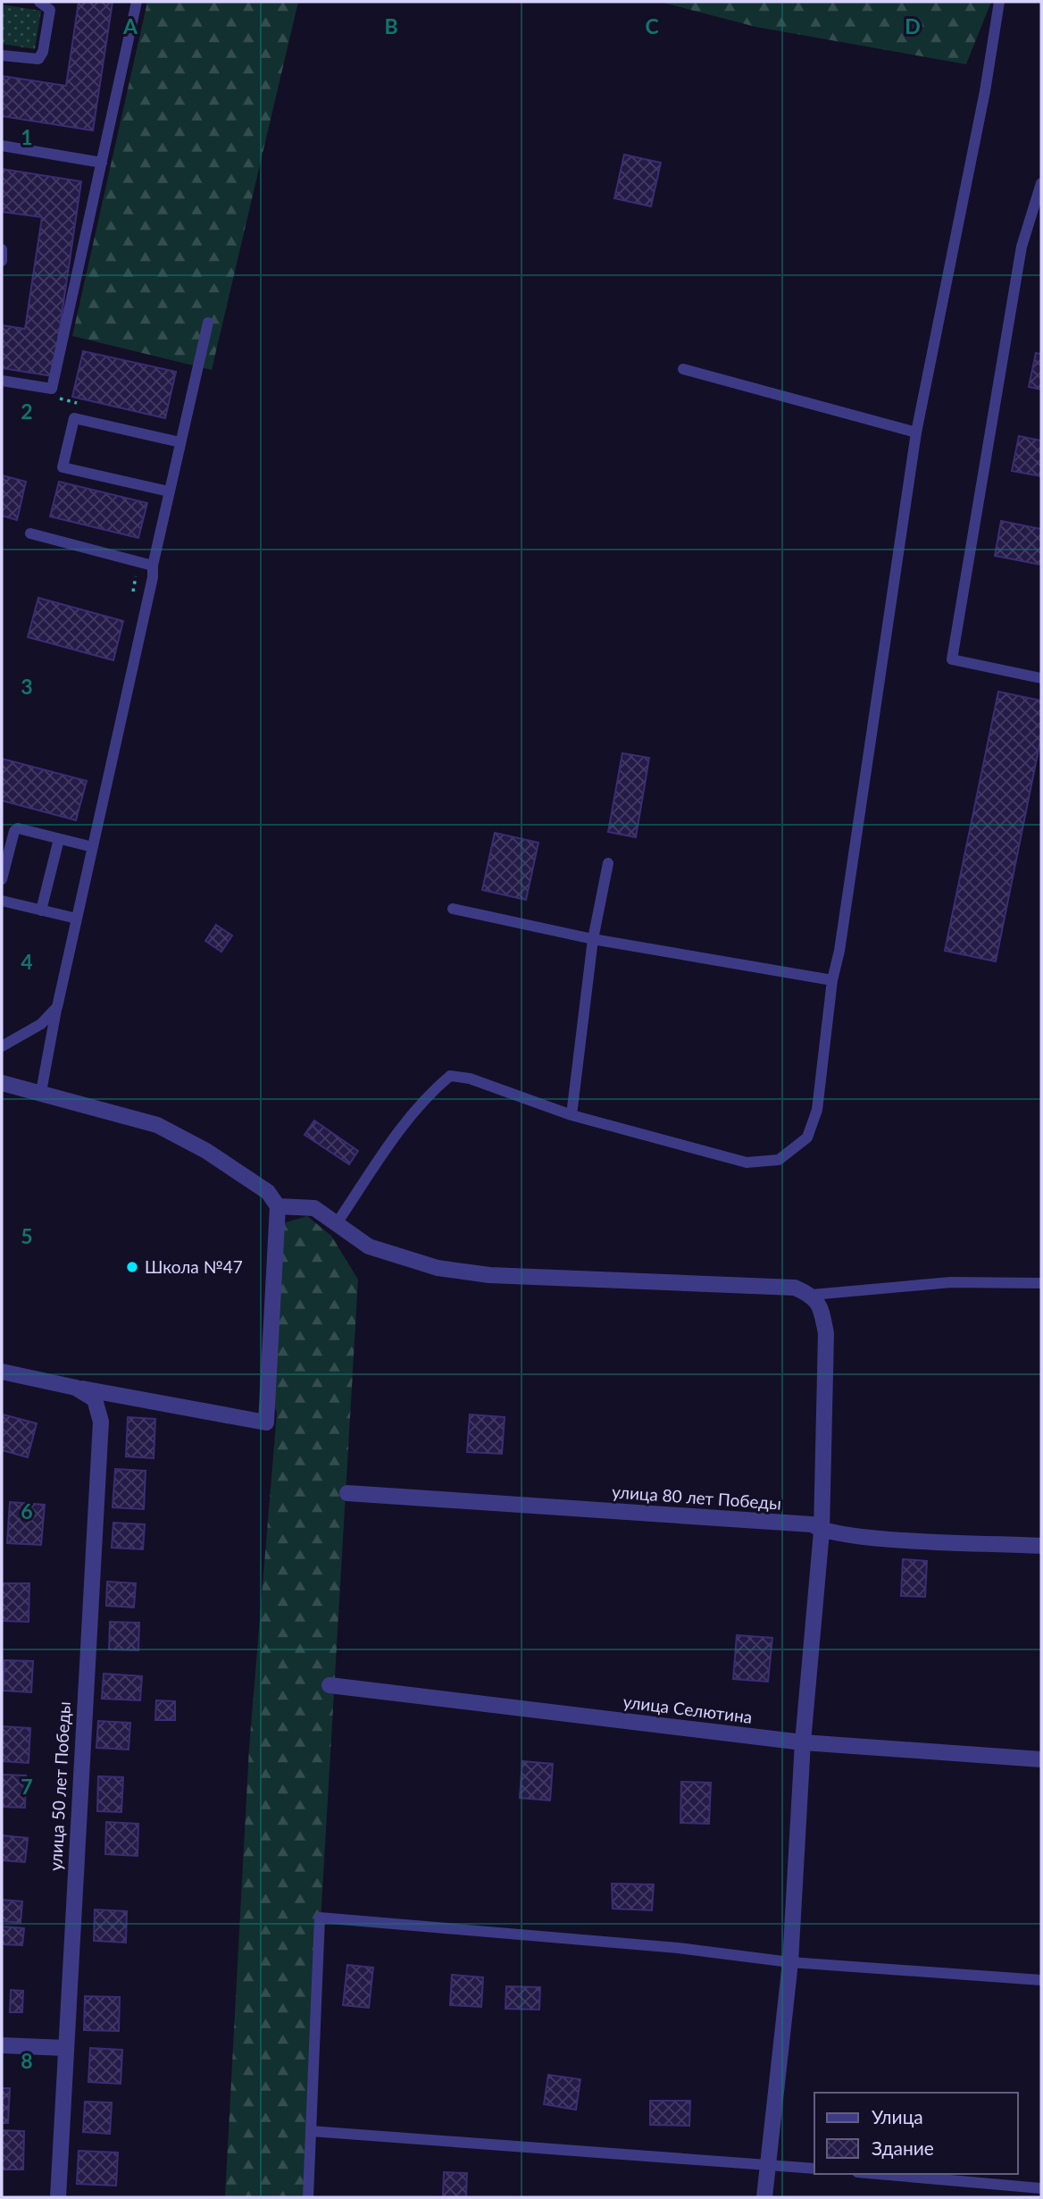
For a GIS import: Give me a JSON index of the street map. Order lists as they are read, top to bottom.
{
  "streets": {
    "street": ["улица 80 лет Победы", "улица Селютина", "улица 50 лет Победы"]
  },
  "places": ["Школа №47"],
  "legend": ["Улица", "Здание"],
  "grid": {
    "columns": [
      "A",
      "B",
      "C",
      "D"
    ],
    "rows": [
      "1",
      "2",
      "3",
      "4",
      "5",
      "6",
      "7",
      "8"
    ]
  }
}
